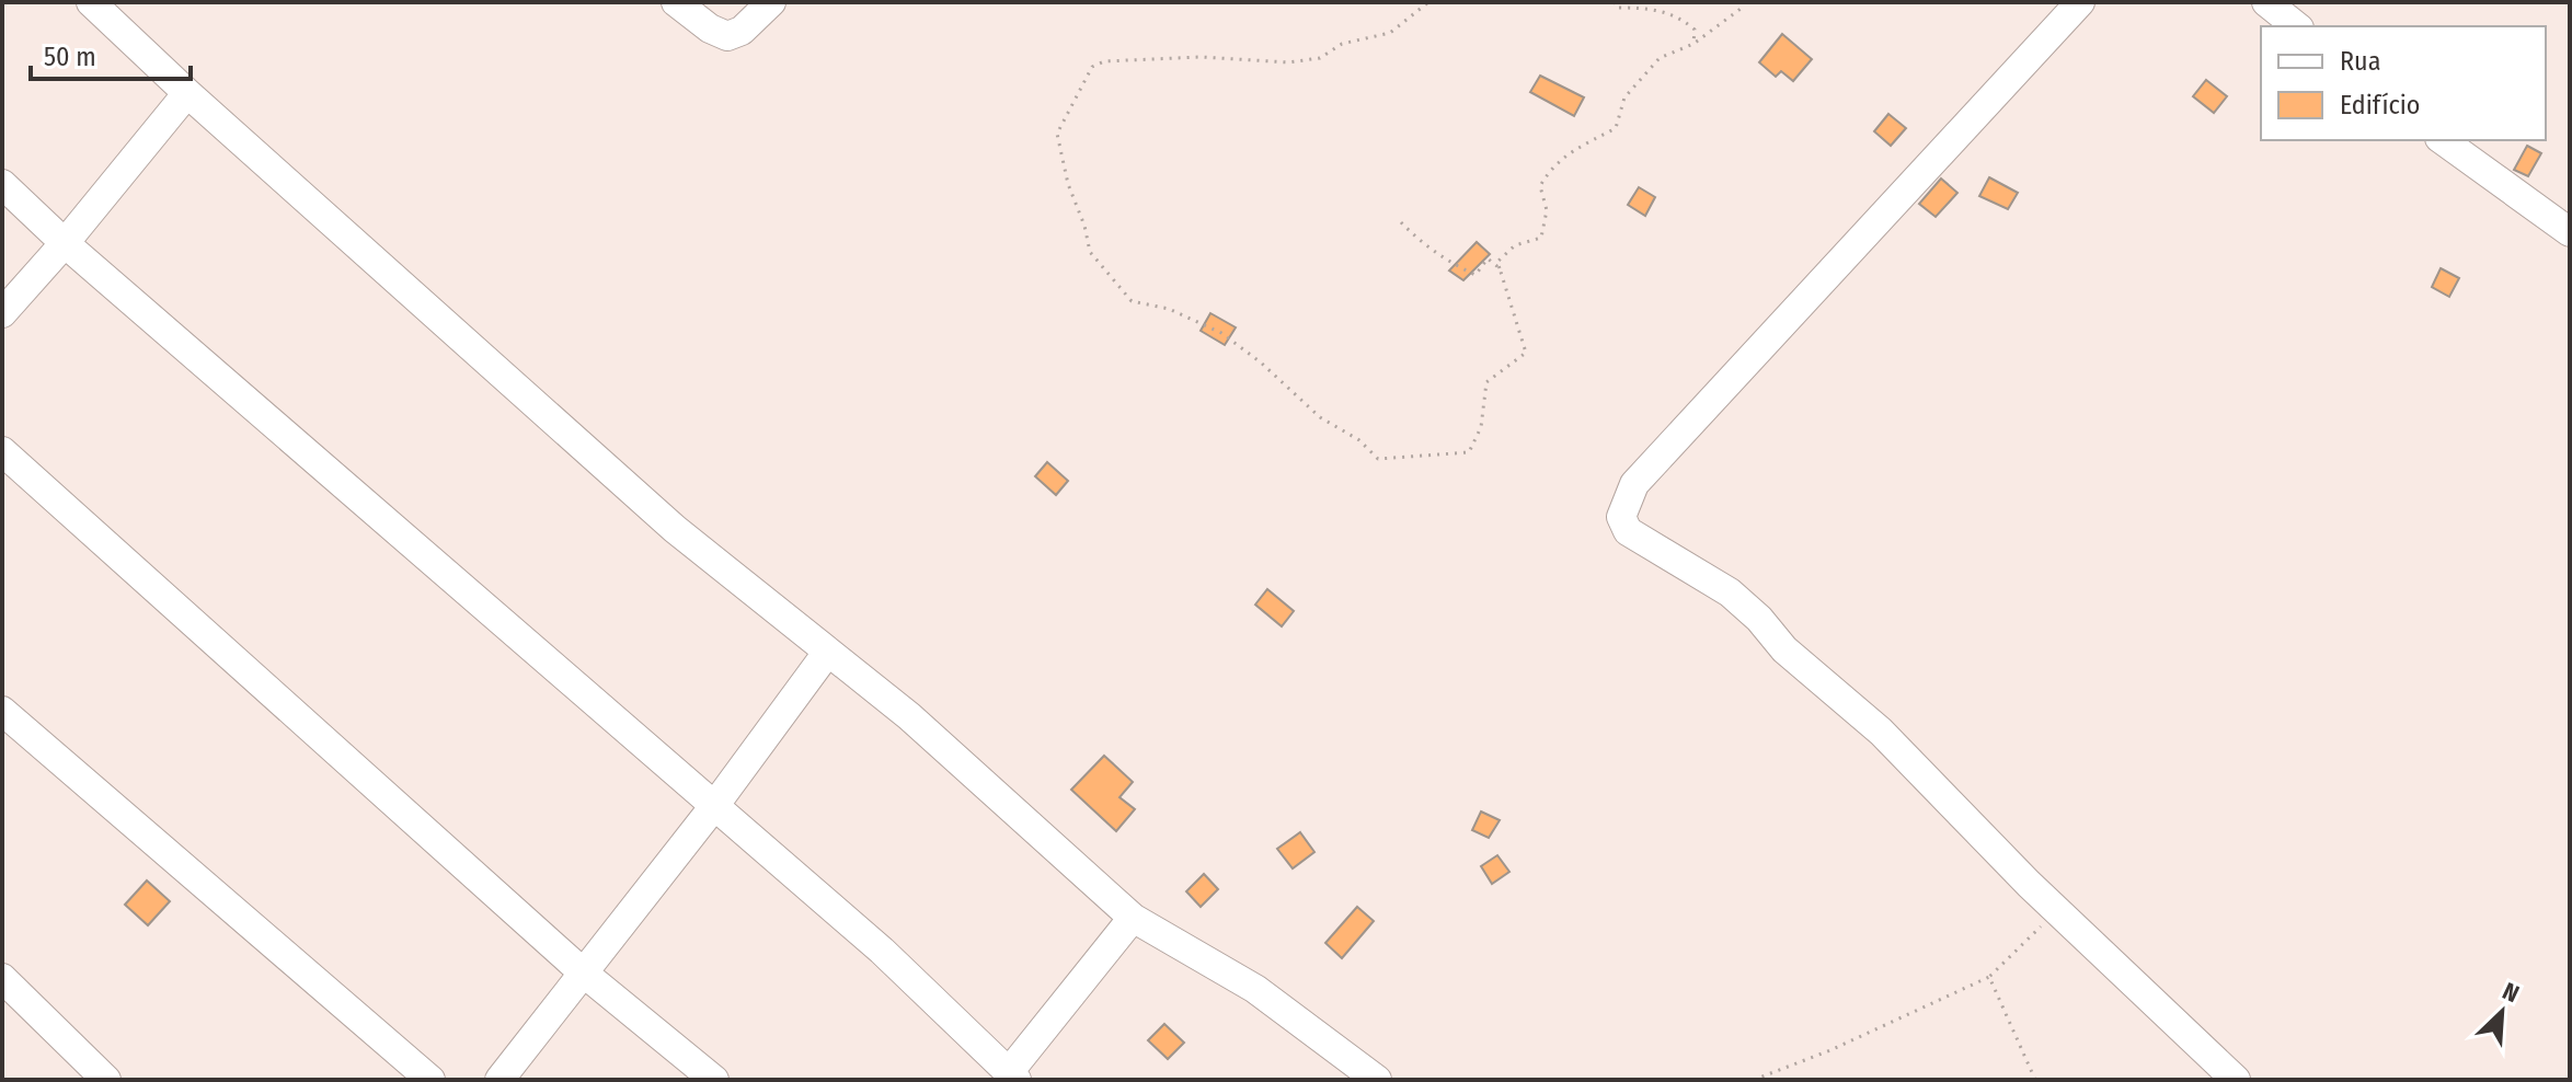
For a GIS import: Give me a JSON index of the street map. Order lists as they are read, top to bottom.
{
  "legend": ["Rua", "Edifício"],
  "scale_bar": "50 m",
  "north": "top right"
}
